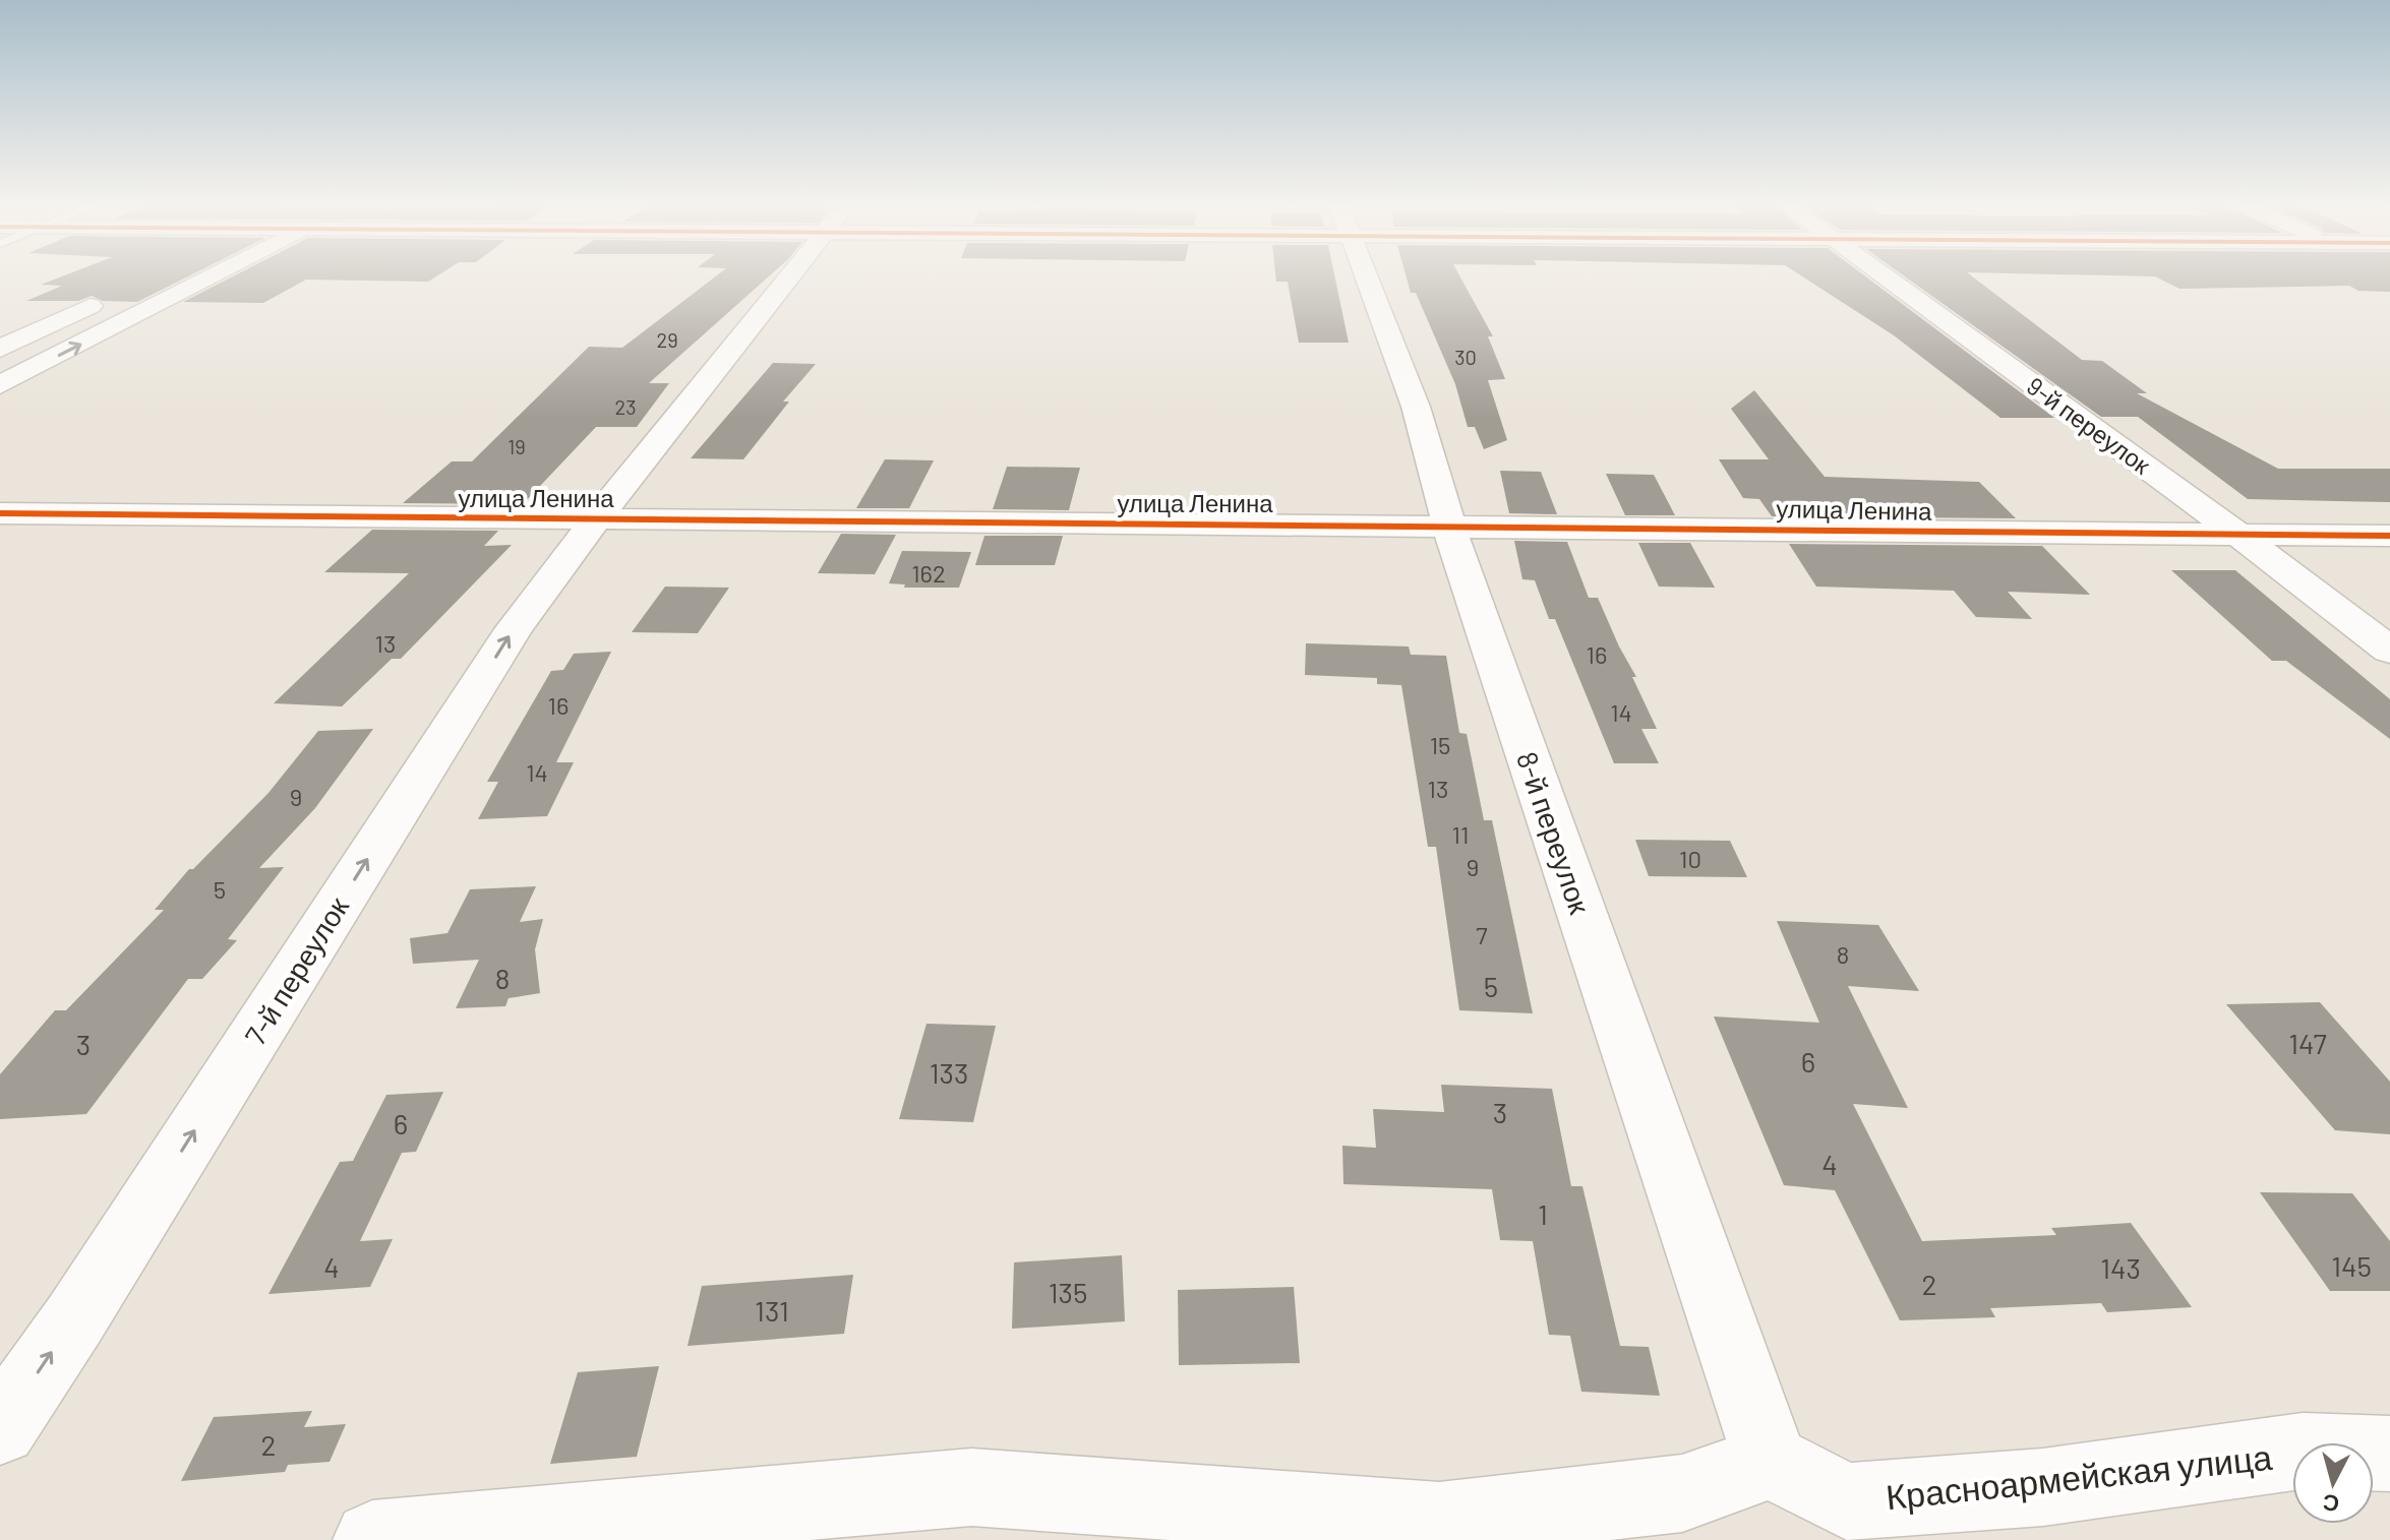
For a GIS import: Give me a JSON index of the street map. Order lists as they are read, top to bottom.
{
  "streets": {
    "street": [
      "9-й переулок",
      "улица Ленина",
      "8-й переулок",
      "7-й переулок",
      "Красноармейская улица"
    ]
  },
  "crossings": [
    ["9-й переулок", "улица Ленина"],
    ["улица Ленина", "8-й переулок"],
    ["улица Ленина", "7-й переулок"],
    ["8-й переулок", "Красноармейская улица"]
  ],
  "one_way": ["7-й переулок"],
  "house_numbers": [
    "29",
    "30",
    "23",
    "19",
    "162",
    "13",
    "16",
    "16",
    "14",
    "15",
    "14",
    "13",
    "9",
    "11",
    "10",
    "9",
    "5",
    "7",
    "8",
    "8",
    "5",
    "147",
    "3",
    "6",
    "133",
    "3",
    "6",
    "4",
    "1",
    "145",
    "4",
    "143",
    "2",
    "135",
    "131",
    "2"
  ],
  "north": "bottom"
}
